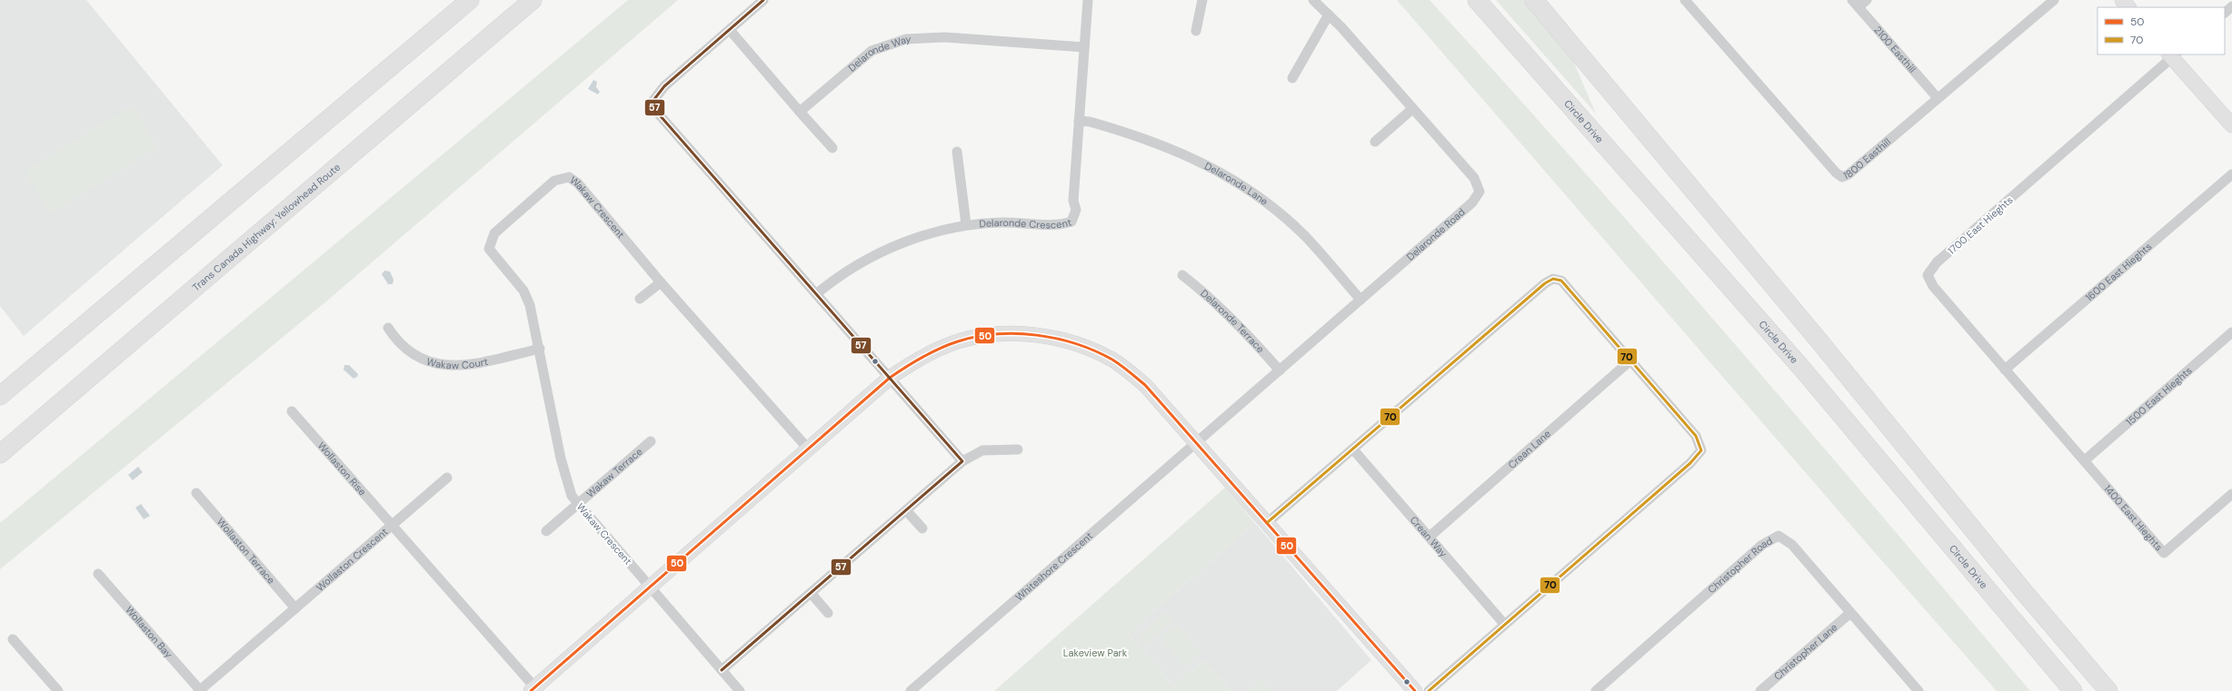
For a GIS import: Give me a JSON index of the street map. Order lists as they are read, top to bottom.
{
  "streets": {
    "highway": ["Circle Drive", "Trans Canada Highway: Yellowhead Route"],
    "street": [
      "2100 Easthill",
      "Delaronde Way",
      "1800 Easthill",
      "Delaronde Lane",
      "Wakaw Crescent",
      "Delaronde Crescent",
      "1700 East Hieghts",
      "Delaronde Road",
      "1600 East Hieghts",
      "Delaronde Terrace",
      "Wakaw Court",
      "1500 East Hieghts",
      "Crean Lane",
      "Wollaston Rise",
      "Wakaw Terrace",
      "1400 East Hieghts",
      "Crean Way",
      "Wollaston Terrace",
      "Wollaston Crescent",
      "Christopher Road",
      "Whiteshore Crescent",
      "Wollaston Bay",
      "Christopher Lane"
    ]
  },
  "crossings": [
    ["2100 Easthill", "1800 Easthill"],
    ["Delaronde Way", "Delaronde Crescent"],
    ["Delaronde Lane", "Delaronde Crescent"],
    ["Delaronde Lane", "Delaronde Road"],
    ["Wakaw Crescent", "Wakaw Court"],
    ["Wakaw Crescent", "Wakaw Terrace"],
    ["1700 East Hieghts", "1600 East Hieghts"],
    ["1700 East Hieghts", "1400 East Hieghts"],
    ["Delaronde Road", "Delaronde Terrace"],
    ["Delaronde Road", "Whiteshore Crescent"],
    ["1500 East Hieghts", "1400 East Hieghts"],
    ["Crean Lane", "Crean Way"],
    ["Wollaston Rise", "Wollaston Crescent"],
    ["Wollaston Terrace", "Wollaston Crescent"],
    ["Wollaston Crescent", "Wollaston Bay"],
    ["Christopher Road", "Christopher Lane"]
  ],
  "parks": ["Lakeview Park"],
  "lines": ["transit line 57", "transit line 70", "transit line 50"],
  "legend": ["50", "70"]
}
